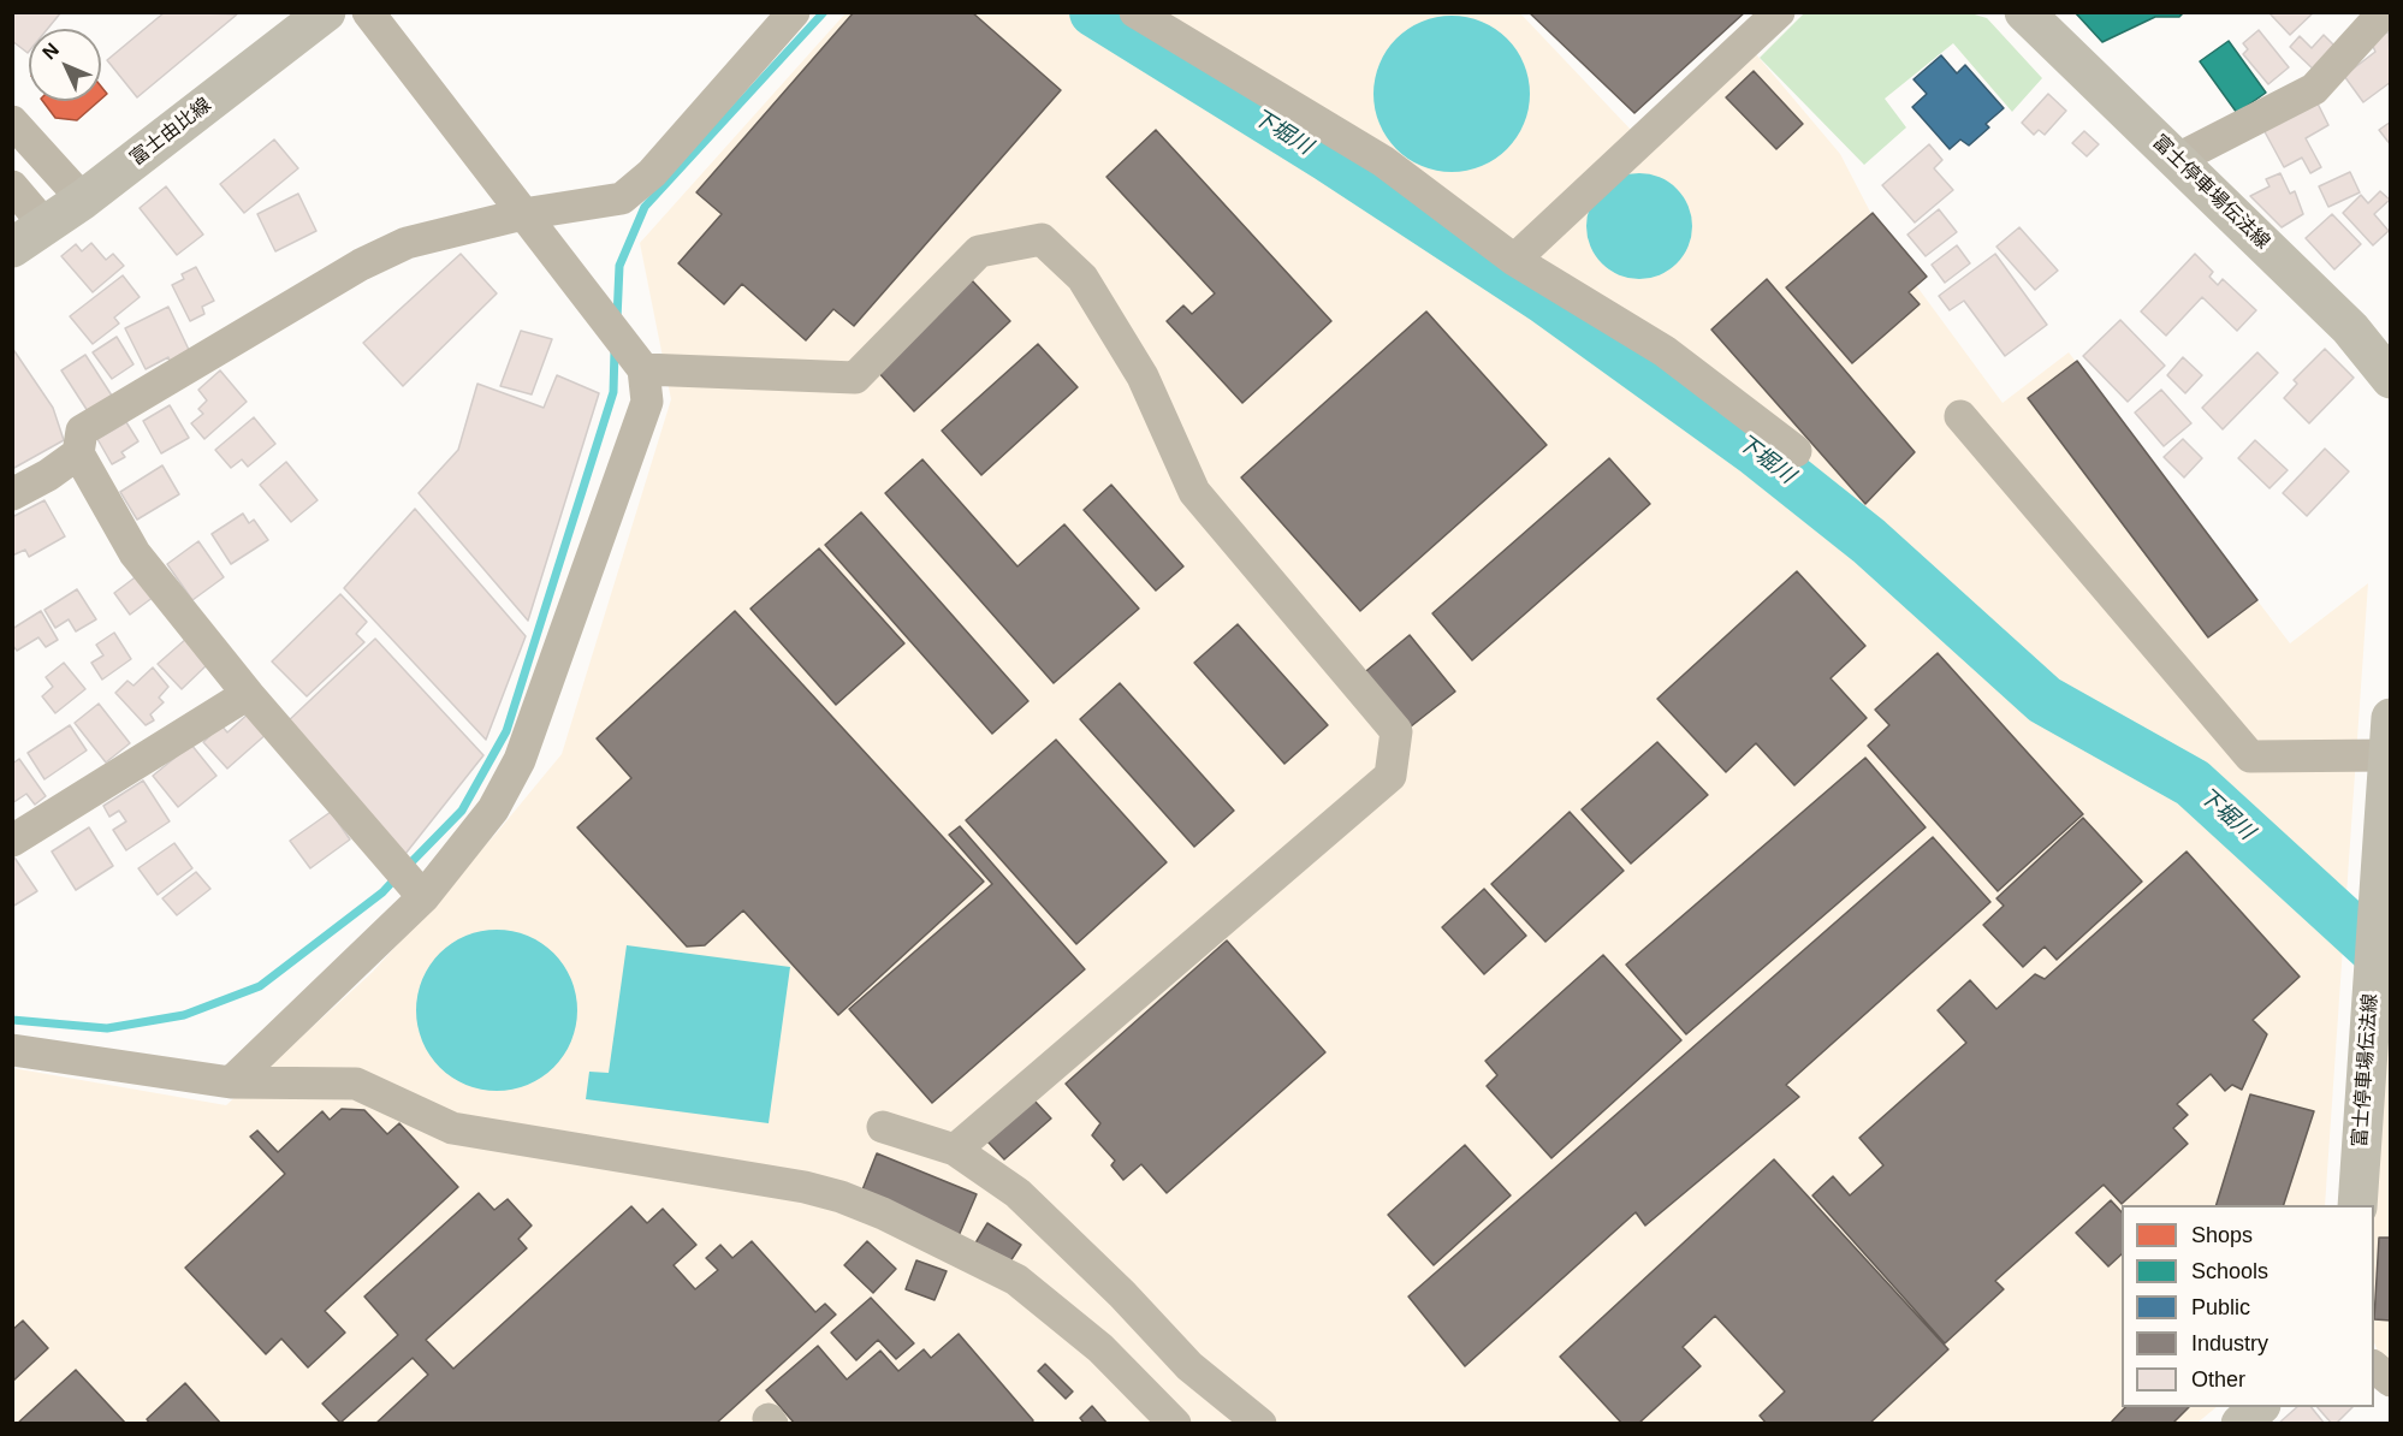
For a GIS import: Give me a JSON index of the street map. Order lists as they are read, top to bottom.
{
  "streets": {
    "main road": ["富士由比線", "富士停車場伝法線"]
  },
  "water": ["下堀川"],
  "legend": [
    "Shops",
    "Schools",
    "Public",
    "Industry",
    "Other"
  ],
  "north": "top left"
}
